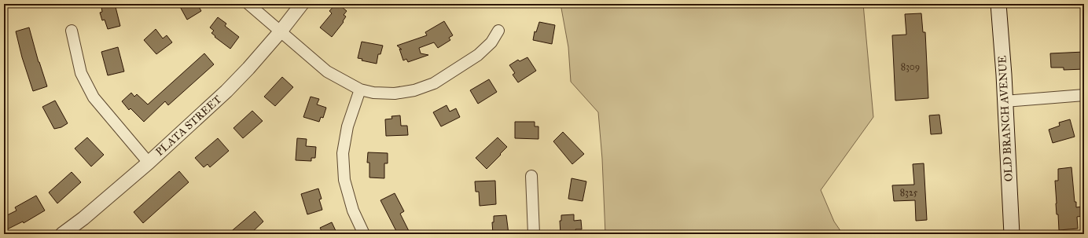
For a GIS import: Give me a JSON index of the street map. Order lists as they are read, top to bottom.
{
  "streets": {
    "main road": ["OLD BRANCH AVENUE"],
    "street": ["PLATA STREET"]
  },
  "house_numbers": ["8309", "8325"]
}
